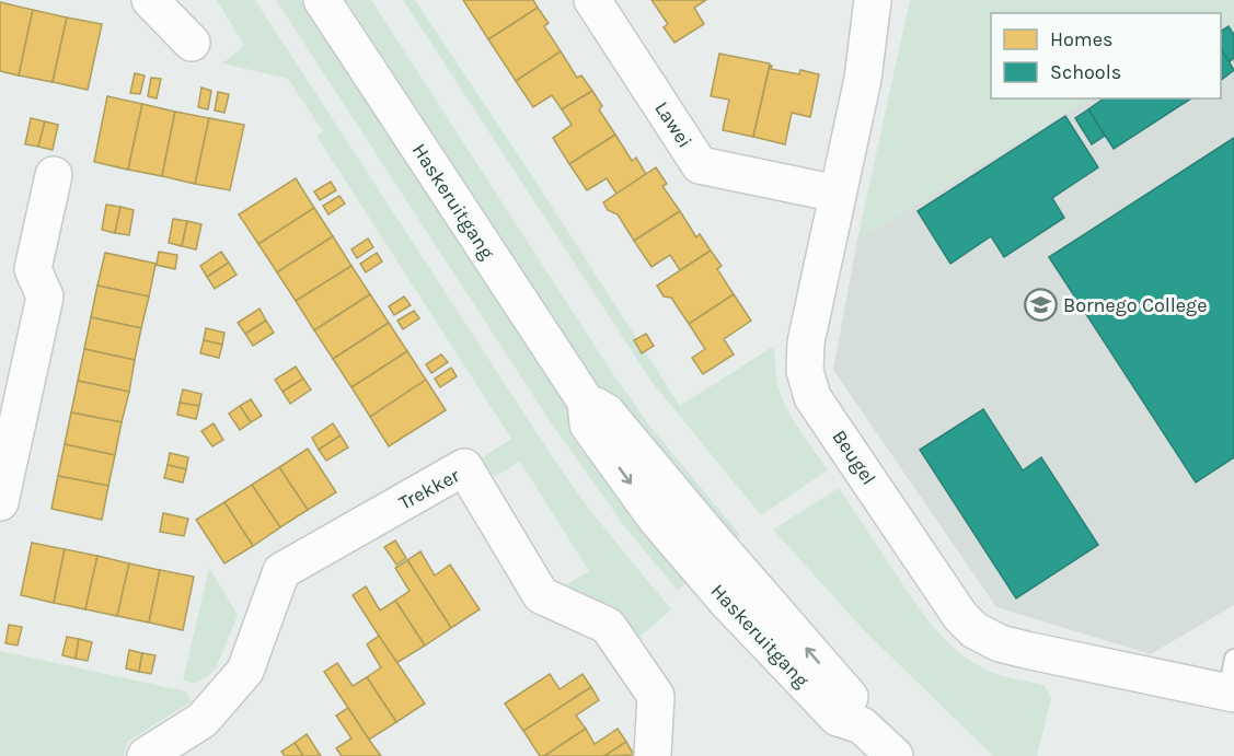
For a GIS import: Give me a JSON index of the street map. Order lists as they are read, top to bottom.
{
  "streets": {
    "street": [
      "Lawei",
      "Haskeruitgang",
      "Beugel",
      "Trekker"
    ]
  },
  "crossings": [
    ["Lawei", "Beugel"]
  ],
  "places": {
    "school or university": ["Bornego College"]
  },
  "legend": ["Homes", "Schools"]
}
